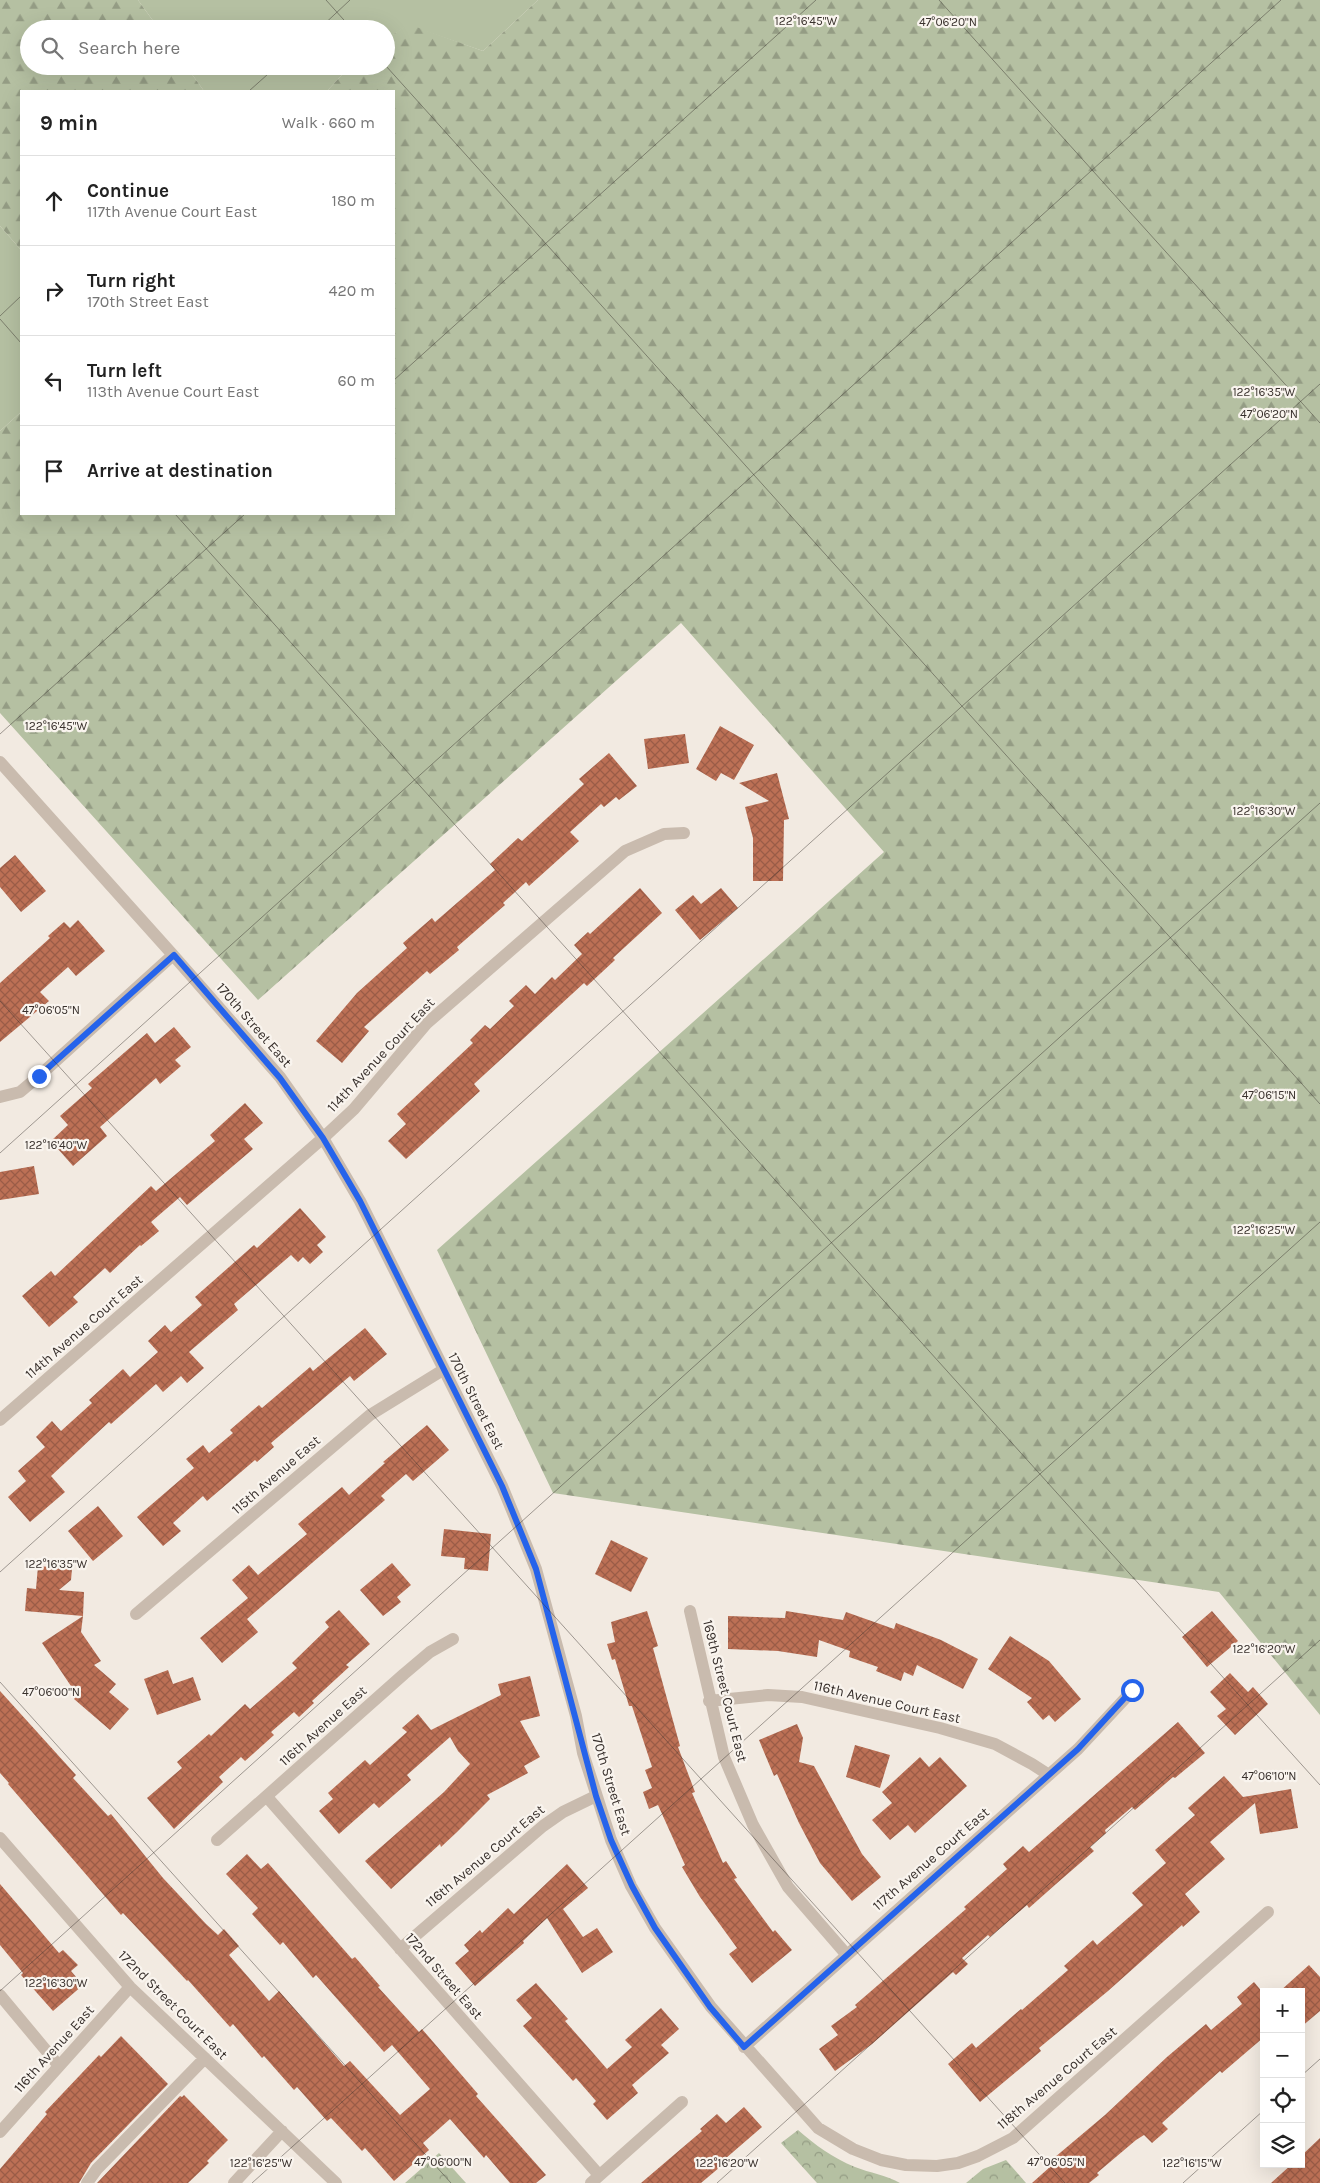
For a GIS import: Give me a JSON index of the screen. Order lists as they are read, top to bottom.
{
  "streets": {
    "street": [
      "170th Street East",
      "114th Avenue Court East",
      "115th Avenue East",
      "169th Street Court East",
      "116th Avenue Court East",
      "116th Avenue East",
      "117th Avenue Court East",
      "172nd Street East",
      "172nd Street Court East",
      "118th Avenue Court East"
    ]
  },
  "crossings": [
    ["170th Street East", "114th Avenue Court East"],
    ["170th Street East", "115th Avenue East"],
    ["170th Street East", "116th Avenue Court East"],
    ["170th Street East", "117th Avenue Court East"],
    ["170th Street East", "118th Avenue Court East"],
    ["169th Street Court East", "116th Avenue Court East"],
    ["169th Street Court East", "117th Avenue Court East"],
    ["116th Avenue Court East", "117th Avenue Court East"],
    ["116th Avenue Court East", "172nd Street East"],
    ["116th Avenue East", "172nd Street East"],
    ["116th Avenue East", "172nd Street Court East"]
  ],
  "page": {
    "search": "Search here",
    "heading": ["9 min", "Walk · 660 m"],
    "list": [
      ["Continue", "117th Avenue Court East", "180 m"],
      ["Turn right", "170th Street East", "420 m"],
      ["Turn left", "113th Avenue Court East", "60 m"],
      "Arrive at destination"
    ],
    "map_buttons": ["+", "−"]
  },
  "coordinates": [
    "122°16'45\"W",
    "47°06'20\"N",
    "122°16'35\"W",
    "122°16'30\"W",
    "47°06'05\"N",
    "47°06'15\"N",
    "122°16'40\"W",
    "122°16'25\"W",
    "122°16'20\"W",
    "47°06'00\"N",
    "47°06'10\"N",
    "122°16'15\"W"
  ]
}
